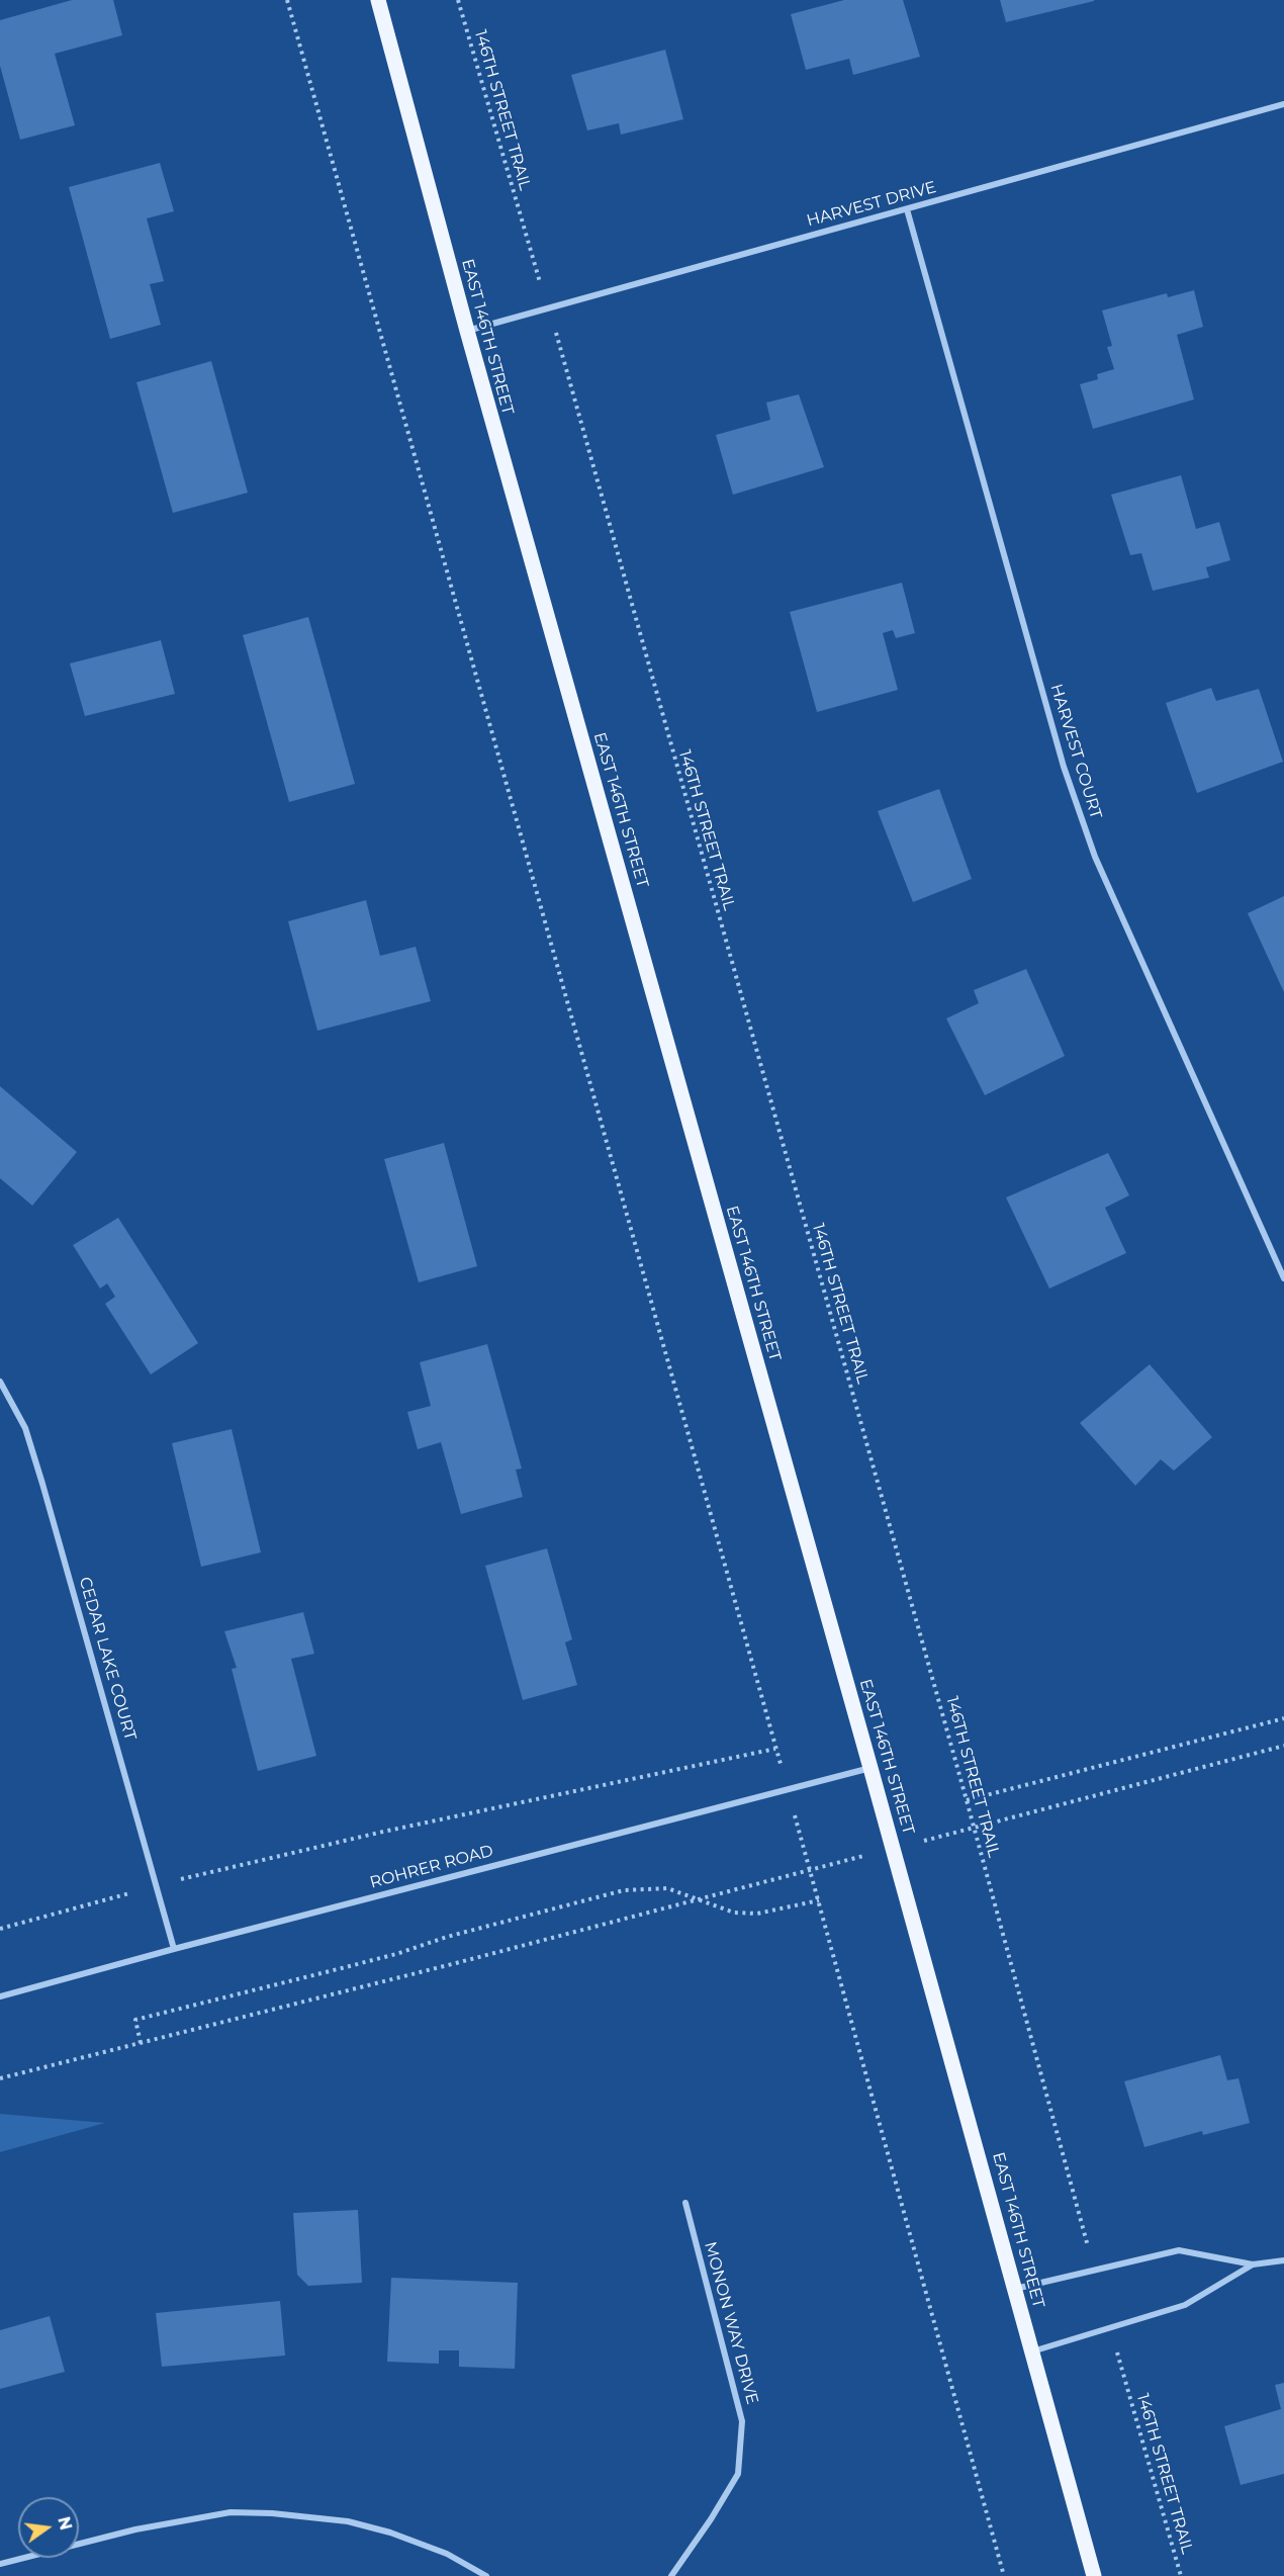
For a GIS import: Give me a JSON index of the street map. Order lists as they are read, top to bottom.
{
  "streets": {
    "main road": ["EAST 146TH STREET"],
    "street": [
      "HARVEST DRIVE",
      "HARVEST COURT",
      "CEDAR LAKE COURT",
      "ROHRER ROAD",
      "MONON WAY DRIVE"
    ],
    "path": ["146TH STREET TRAIL"]
  },
  "crossings": [
    ["HARVEST DRIVE", "EAST 146TH STREET"],
    ["HARVEST DRIVE", "HARVEST COURT"],
    ["EAST 146TH STREET", "ROHRER ROAD"],
    ["CEDAR LAKE COURT", "ROHRER ROAD"]
  ],
  "north": "right"
}
